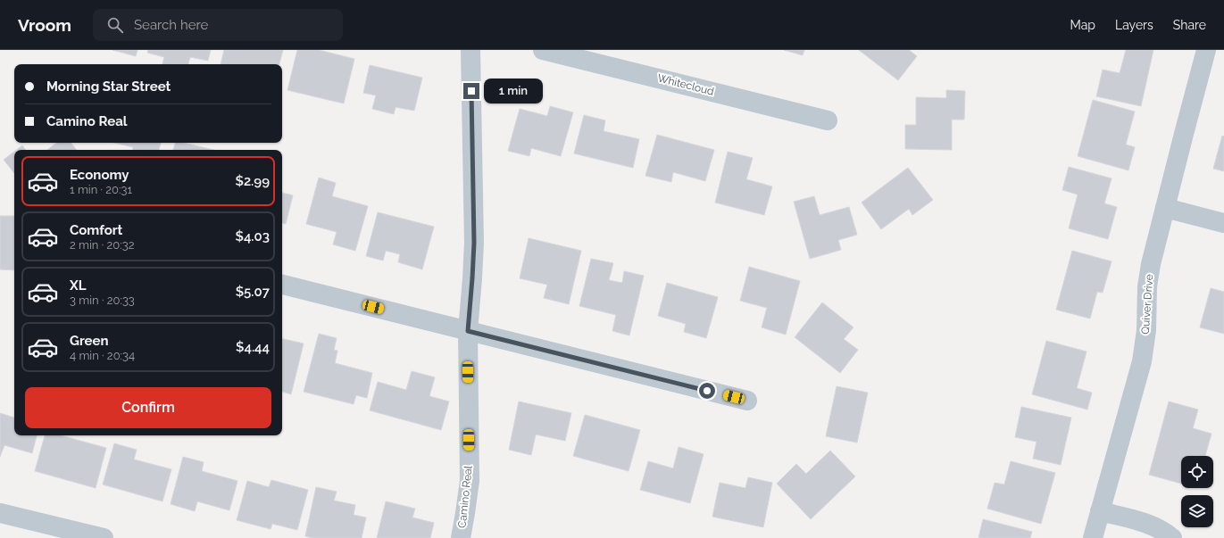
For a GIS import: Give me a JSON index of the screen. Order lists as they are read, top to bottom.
{
  "streets": {
    "street": ["Whitecloud", "Quiver Drive", "Camino Real"]
  },
  "page": {
    "header": "Vroom",
    "search": "Search here",
    "nav": ["Map", "Layers", "Share"],
    "banner": ["Morning Star Street", "Camino Real"],
    "bubble": "1 min",
    "list": [
      {
        "name": "Economy",
        "note": "1 min · 20:31",
        "value": "$2.99"
      },
      {
        "name": "Comfort",
        "note": "2 min · 20:32",
        "value": "$4.03"
      },
      {
        "name": "XL",
        "note": "3 min · 20:33",
        "value": "$5.07"
      },
      {
        "name": "Green",
        "note": "4 min · 20:34",
        "value": "$4.44"
      }
    ],
    "buttons": "Confirm"
  }
}
